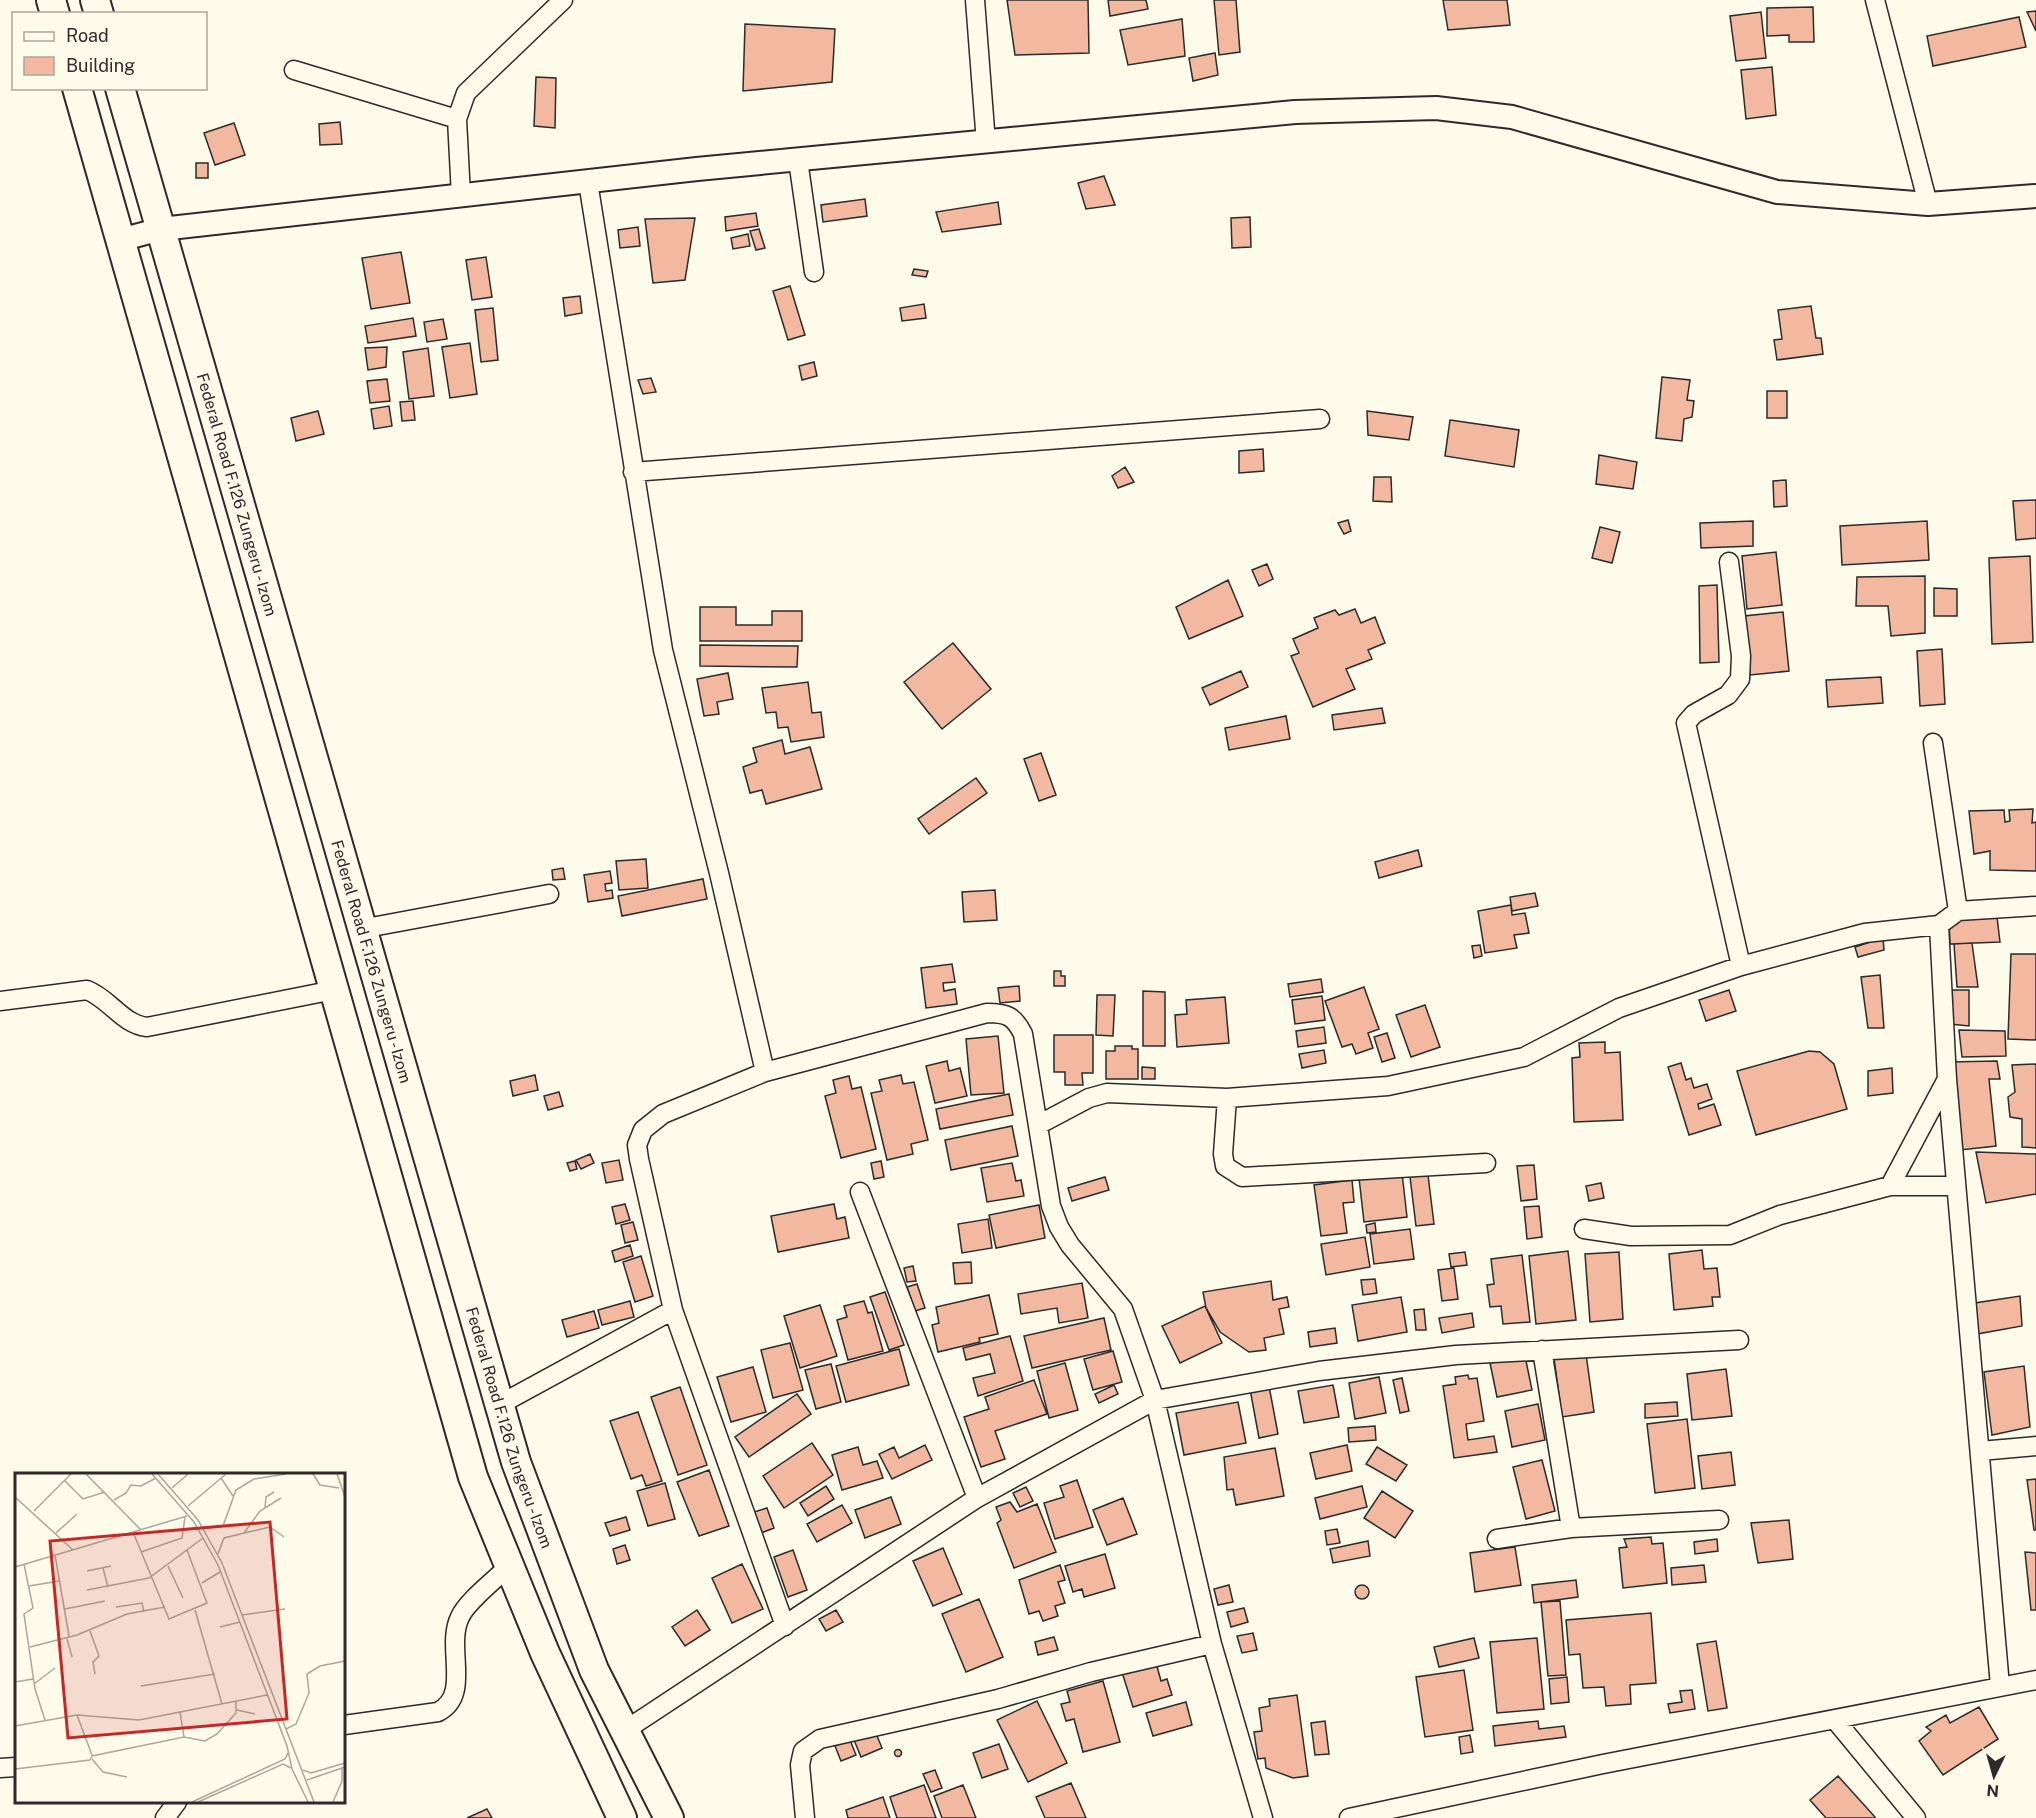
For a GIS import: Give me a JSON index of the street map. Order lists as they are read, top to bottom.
{
  "streets": {
    "main road": ["Federal Road F.126 Zungeru - Izom"]
  },
  "legend": ["Road", "Building"],
  "north": "bottom"
}
